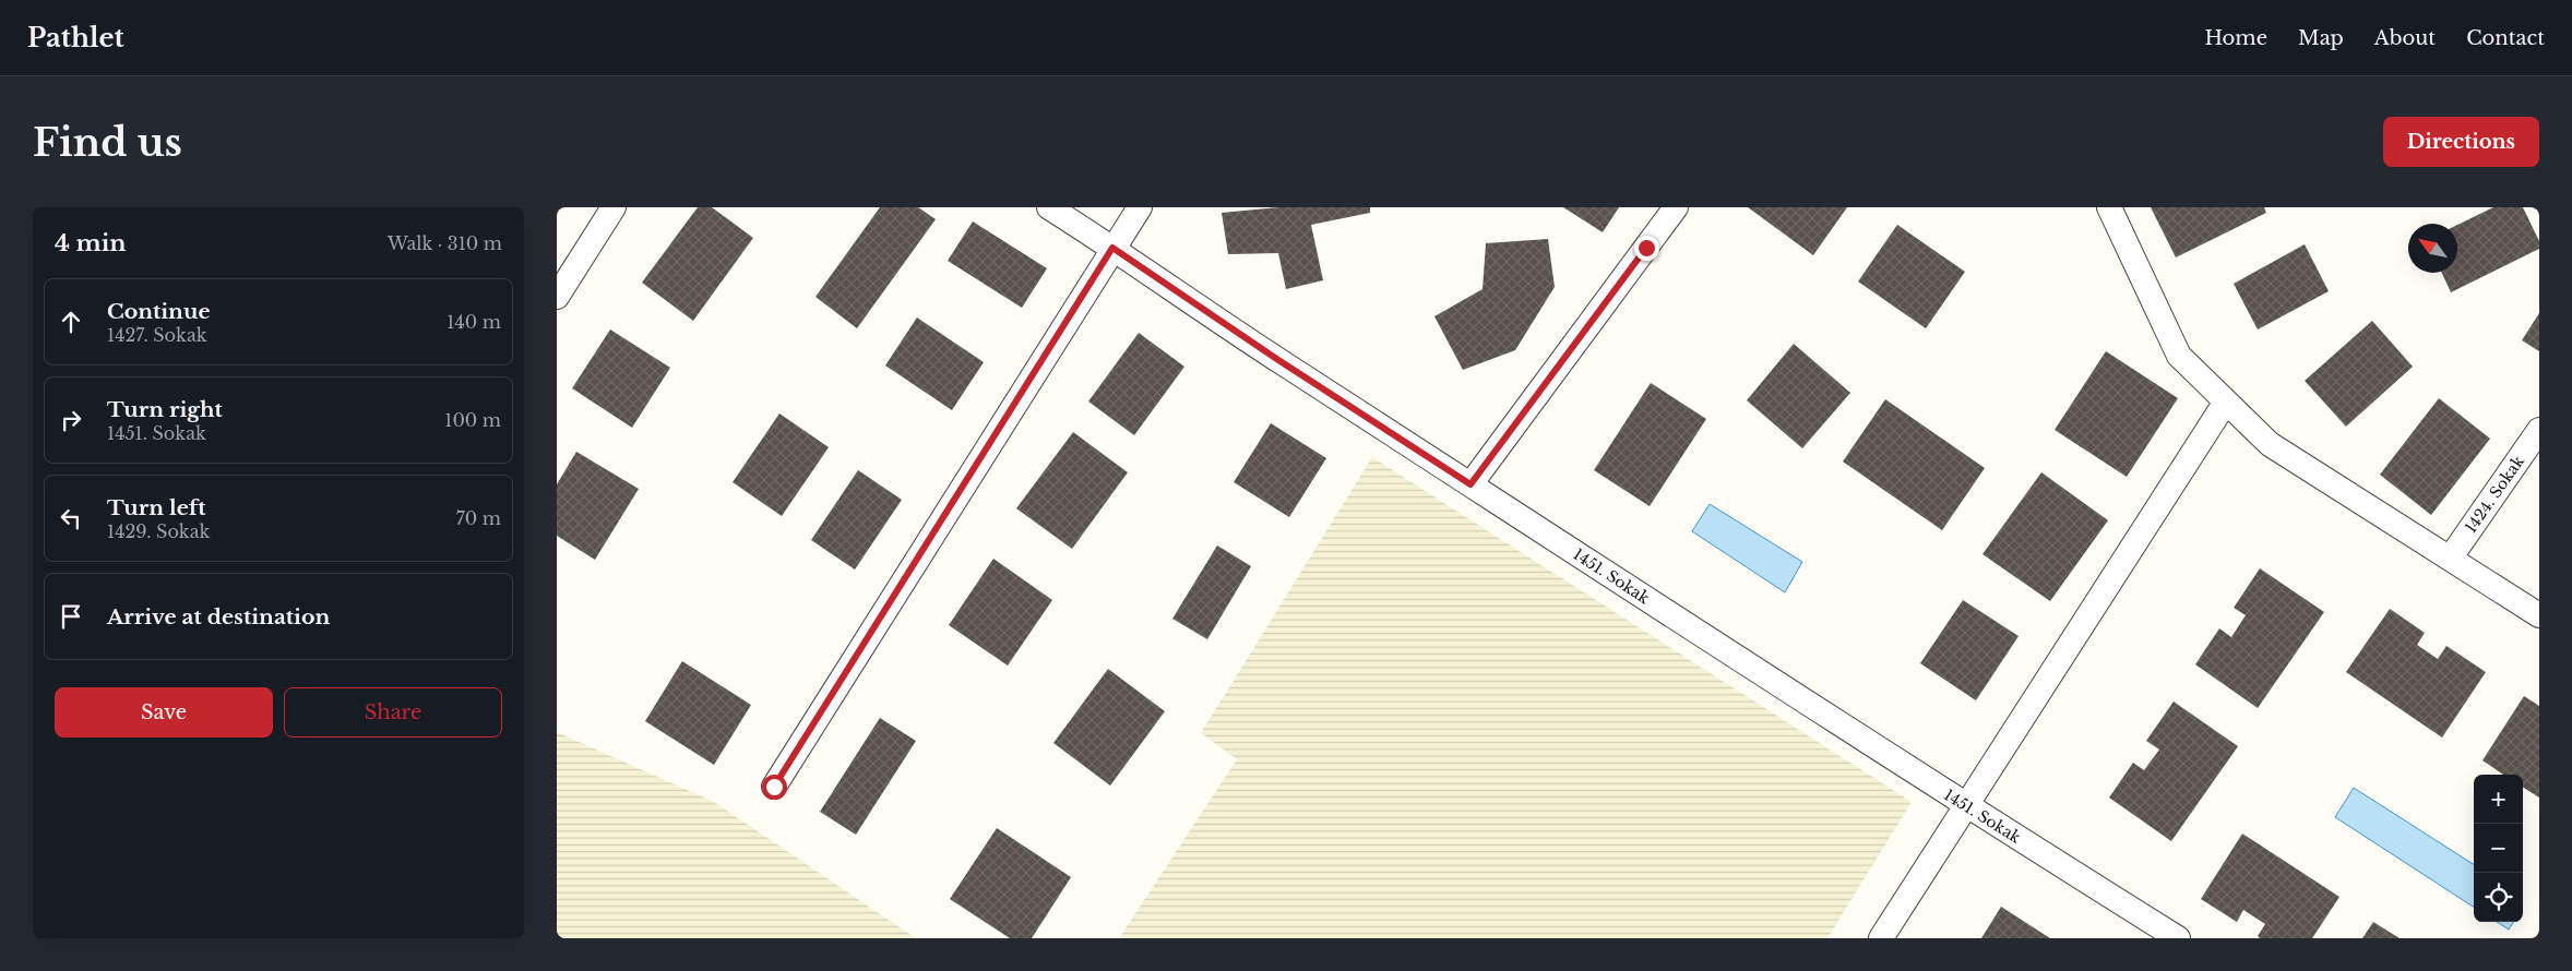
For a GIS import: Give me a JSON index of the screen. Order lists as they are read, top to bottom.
{
  "streets": {
    "street": ["1424. Sokak", "1451. Sokak"]
  },
  "north": "top left",
  "page": {
    "header": "Pathlet",
    "nav": [
      "Home",
      "Map",
      "About",
      "Contact"
    ],
    "buttons": [
      "Directions",
      ["Save", "Share"]
    ],
    "title": "Find us",
    "heading": ["4 min", "Walk · 310 m"],
    "list": [
      ["Continue", "1427. Sokak", "140 m"],
      ["Turn right", "1451. Sokak", "100 m"],
      ["Turn left", "1429. Sokak", "70 m"],
      "Arrive at destination"
    ],
    "map_buttons": ["+", "−"]
  }
}
